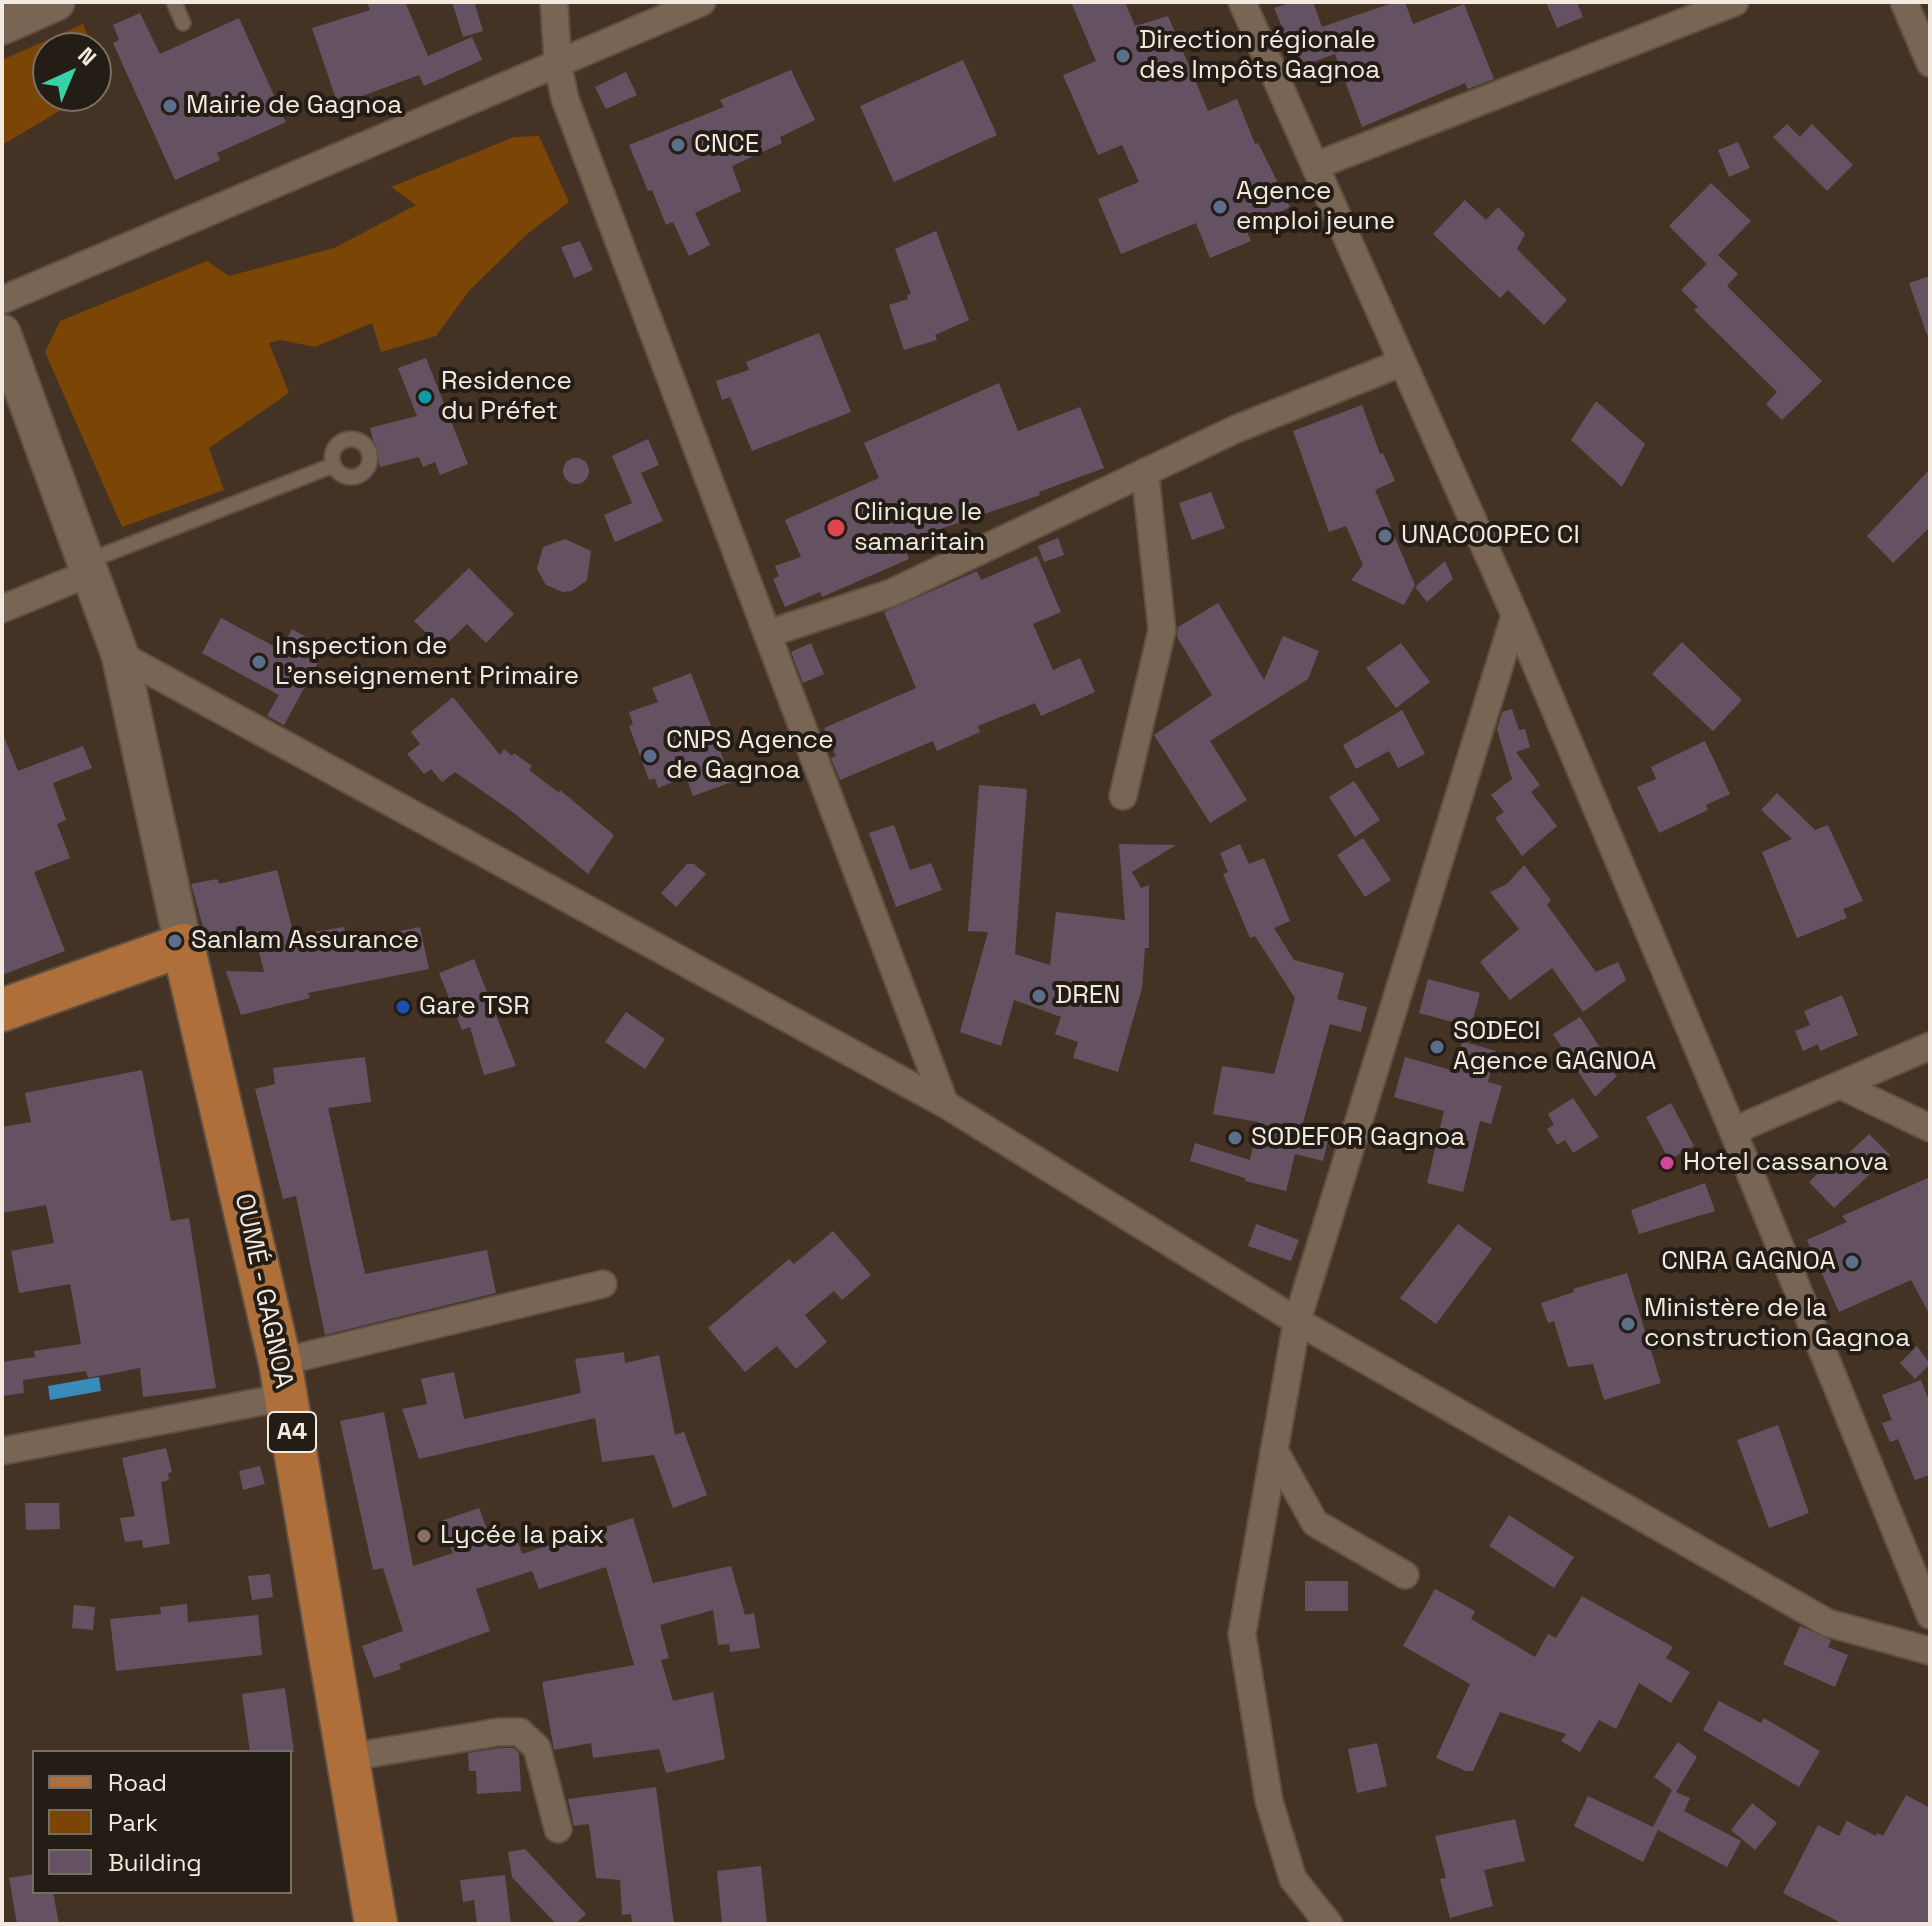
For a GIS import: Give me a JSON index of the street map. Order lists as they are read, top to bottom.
{
  "streets": {
    "main road": ["OUMÉ - GAGNOA", "A4"]
  },
  "places": [
    "Direction régionale des Impôts Gagnoa",
    "Mairie de Gagnoa",
    "CNCE",
    "Agence emploi jeune",
    "Residence du Préfet",
    "Clinique le samaritain",
    "UNACOOPEC CI",
    "Inspection de L'enseignement Primaire",
    "CNPS Agence de Gagnoa",
    "Sanlam Assurance",
    "DREN",
    "Gare TSR",
    "SODECI Agence GAGNOA",
    "SODEFOR Gagnoa",
    "Hotel cassanova",
    "CNRA GAGNOA",
    "Ministère de la construction Gagnoa",
    "Lycée la paix"
  ],
  "legend": ["Road", "Park", "Building"],
  "north": "top right"
}
